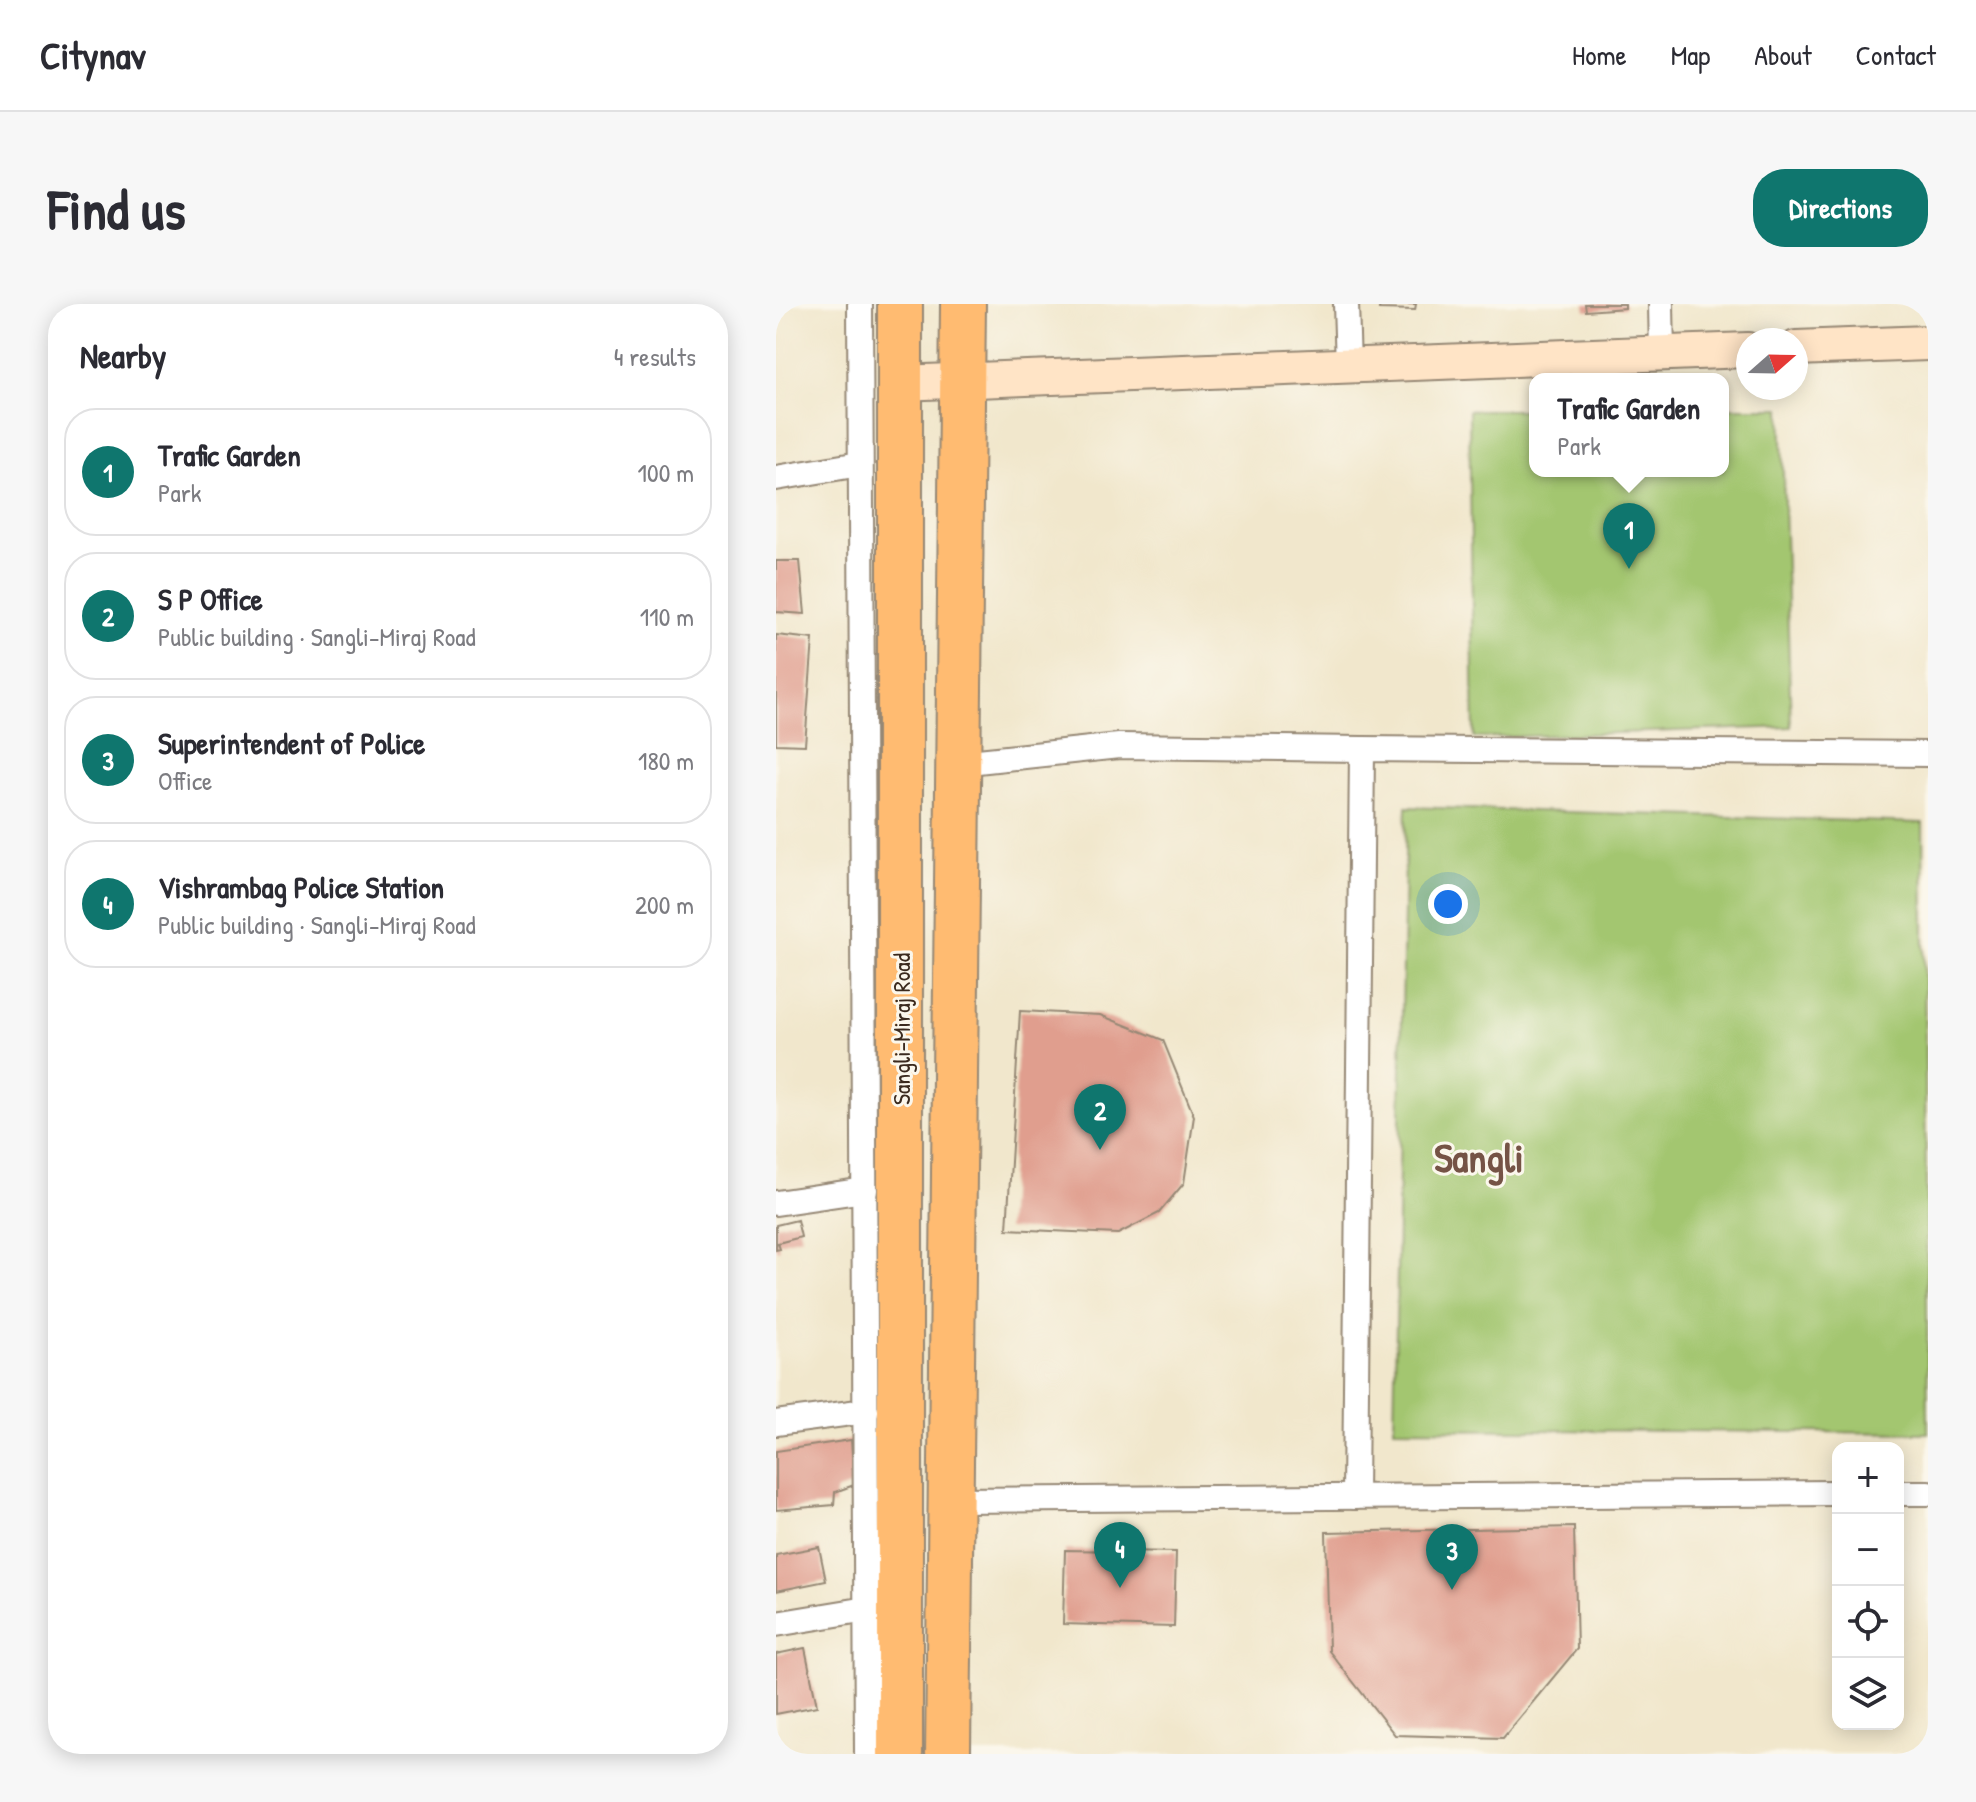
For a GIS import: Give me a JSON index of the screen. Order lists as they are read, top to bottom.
{
  "streets": {
    "highway": ["Sangli-Miraj Road"]
  },
  "districts": ["Sangli"],
  "north": "right",
  "page": {
    "header": "Citynav",
    "nav": [
      "Home",
      "Map",
      "About",
      "Contact"
    ],
    "buttons": "Directions",
    "title": "Find us",
    "heading": ["Nearby", "4 results"],
    "popup": ["Trafic Garden", "Park"],
    "list": [
      {
        "mark": "1",
        "name": "Trafic Garden",
        "note": "Park",
        "value": "100 m"
      },
      {
        "mark": "2",
        "name": "S P Office",
        "note": "Public building · Sangli-Miraj Road",
        "value": "110 m"
      },
      {
        "mark": "3",
        "name": "Superintendent of Police",
        "note": "Office",
        "value": "180 m"
      },
      {
        "mark": "4",
        "name": "Vishrambag Police Station",
        "note": "Public building · Sangli-Miraj Road",
        "value": "200 m"
      }
    ],
    "pins": [
      "1",
      "2",
      "4",
      "3"
    ],
    "map_buttons": ["+", "−"]
  }
}
